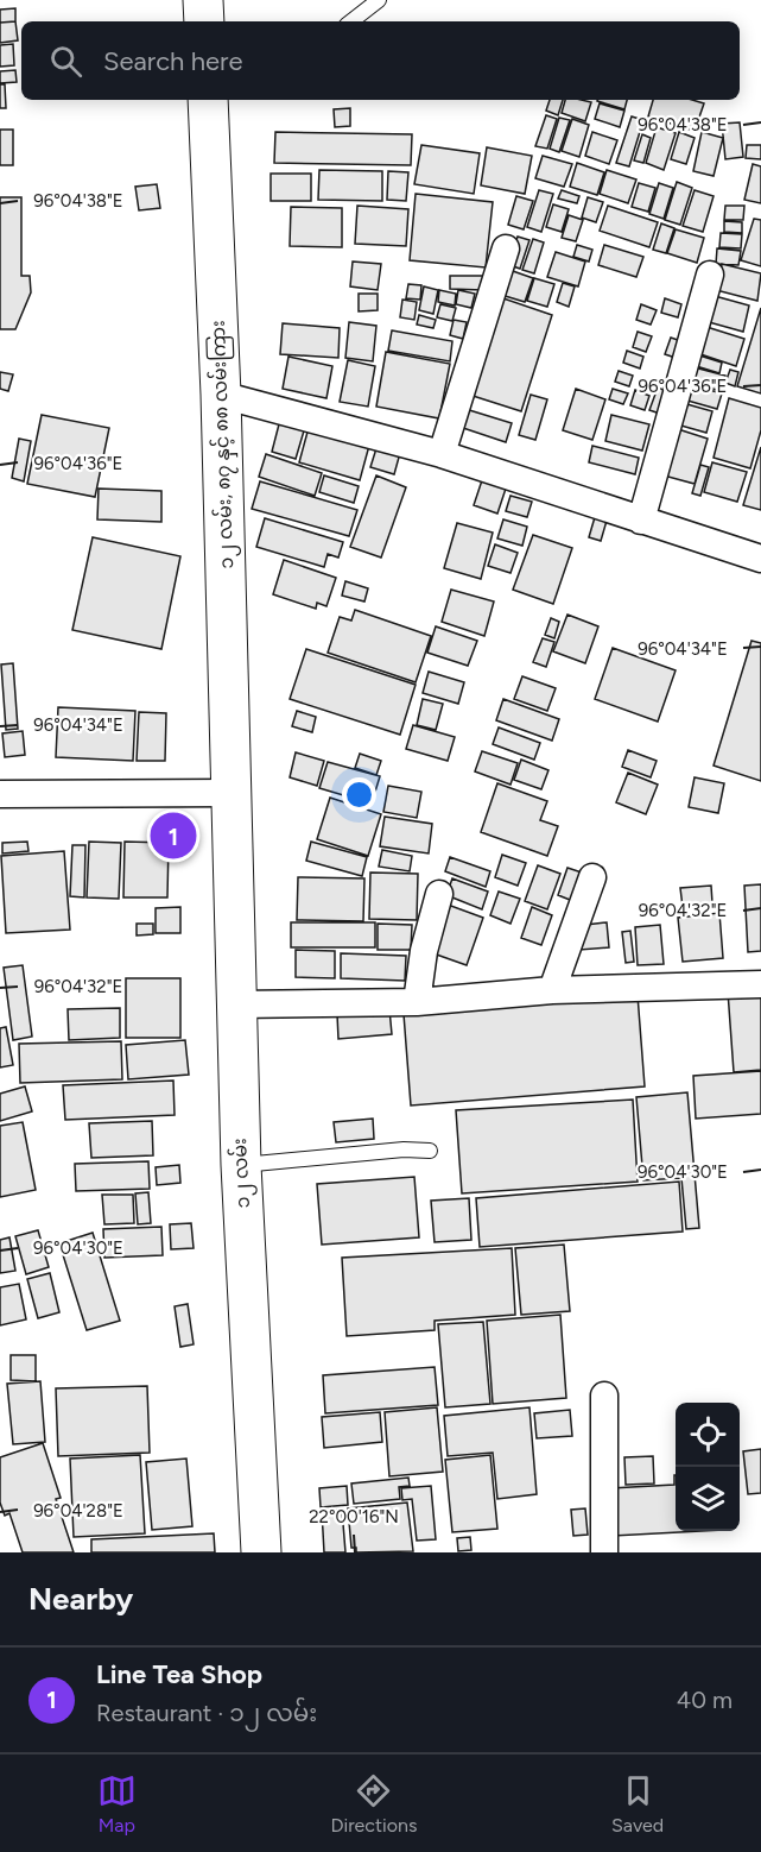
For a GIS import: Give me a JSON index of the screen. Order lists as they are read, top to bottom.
{
  "streets": {
    "main road": ["၁၂ လမ်း, ၈၇ နှင့် ၈၈ လမ်းကြား", "၁၂ လမ်း"]
  },
  "crossings": [
    ["၁၂ လမ်း, ၈၇ နှင့် ၈၈ လမ်းကြား", "၁၂ လမ်း"]
  ],
  "page": {
    "search": "Search here",
    "pins": "1",
    "heading": "Nearby",
    "list": [
      {
        "mark": "1",
        "name": "Line Tea Shop",
        "note": "Restaurant · ၁၂ လမ်း",
        "value": "40 m"
      }
    ],
    "nav": ["Map", "Directions", "Saved"]
  },
  "coordinates": [
    "96°04'38\"E",
    "96°04'36\"E",
    "96°04'34\"E",
    "96°04'32\"E",
    "96°04'30\"E",
    "96°04'28\"E",
    "22°00'16\"N"
  ]
}
